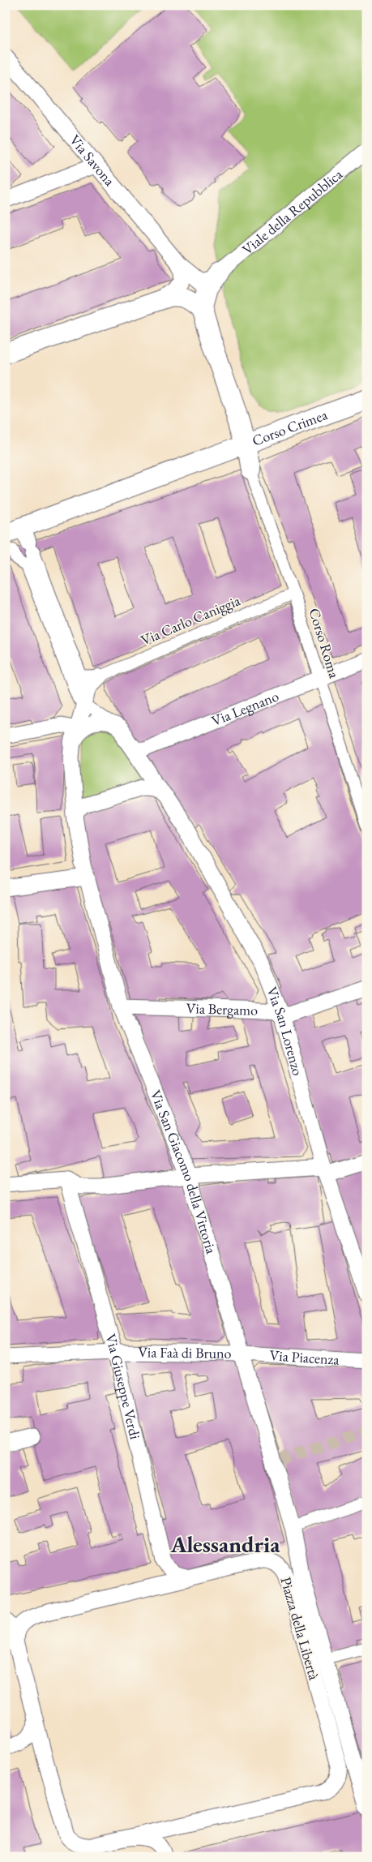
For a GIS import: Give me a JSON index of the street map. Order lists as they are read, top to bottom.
{
  "streets": {
    "street": [
      "Via Savona",
      "Viale della Repubblica",
      "Corso Crimea",
      "Via Carlo Caniggia",
      "Corso Roma",
      "Via Legnano",
      "Via Bergamo",
      "Via San Lorenzo",
      "Via San Giacomo della Vittoria",
      "Via Faà di Bruno",
      "Via Piacenza",
      "Via Giuseppe Verdi",
      "Piazza della Libertà"
    ]
  },
  "crossings": [
    ["Via Savona", "Viale della Repubblica"],
    ["Via Carlo Caniggia", "Corso Roma"],
    ["Corso Roma", "Via Legnano"],
    ["Via Legnano", "Via San Lorenzo"],
    ["Via Bergamo", "Via San Lorenzo"],
    ["Via Bergamo", "Via San Giacomo della Vittoria"],
    ["Via San Giacomo della Vittoria", "Via Faà di Bruno"],
    ["Via San Giacomo della Vittoria", "Via Piacenza"],
    ["Via San Giacomo della Vittoria", "Piazza della Libertà"],
    ["Via Faà di Bruno", "Via Piacenza"],
    ["Via Faà di Bruno", "Via Giuseppe Verdi"],
    ["Via Giuseppe Verdi", "Piazza della Libertà"]
  ],
  "districts": ["Alessandria"]
}
